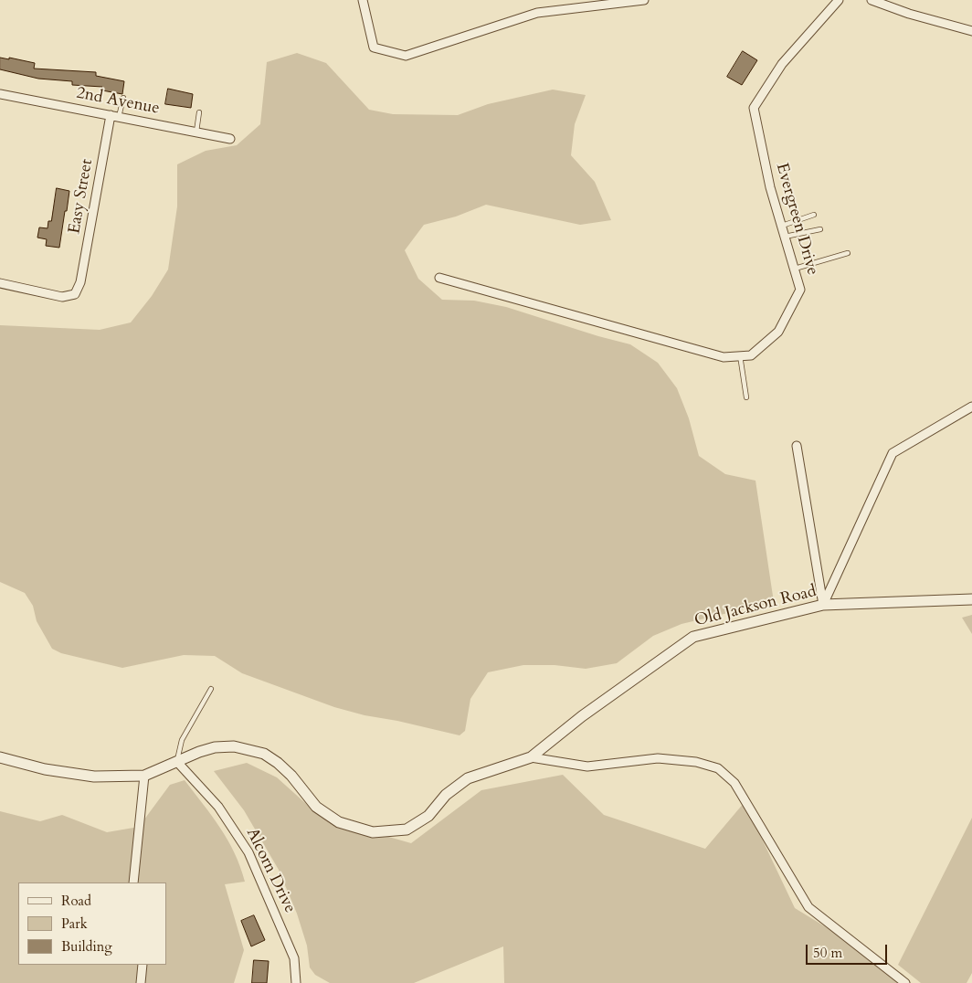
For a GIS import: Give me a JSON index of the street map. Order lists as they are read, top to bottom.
{
  "streets": {
    "street": [
      "2nd Avenue",
      "Easy Street",
      "Evergreen Drive",
      "Old Jackson Road",
      "Alcorn Drive"
    ]
  },
  "crossings": [
    ["2nd Avenue", "Easy Street"]
  ],
  "legend": ["Road", "Park", "Building"],
  "scale_bar": "50 m"
}
